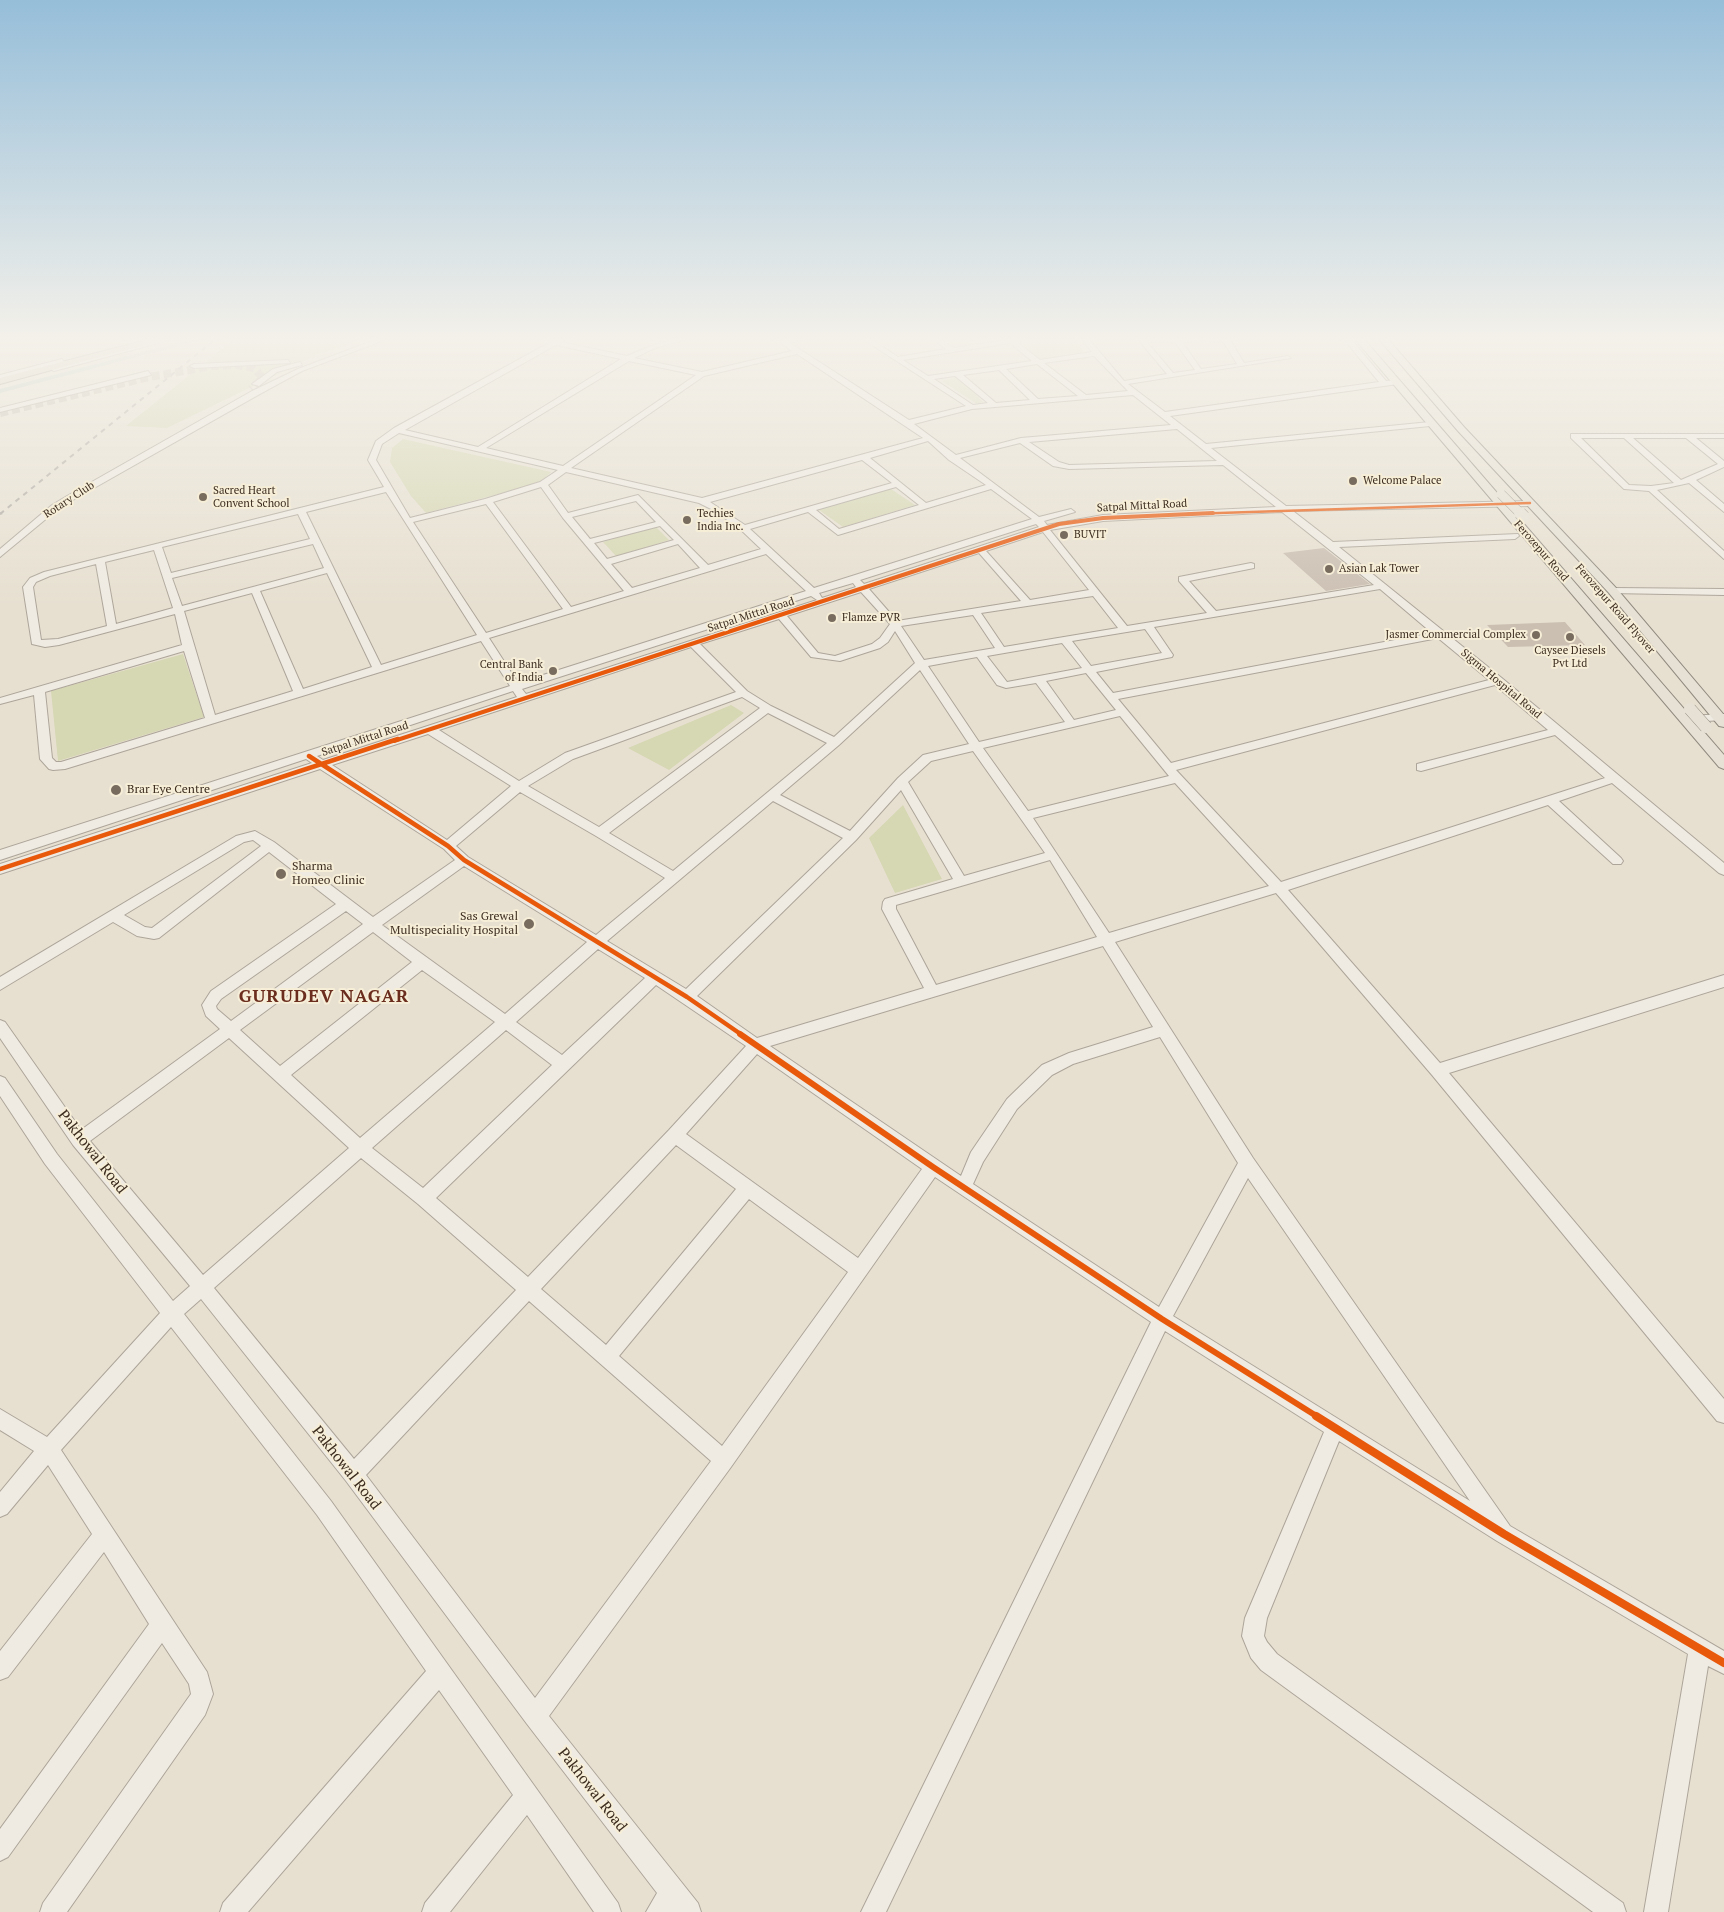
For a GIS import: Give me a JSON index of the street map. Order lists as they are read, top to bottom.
{
  "streets": {
    "main road": ["Ferozepur Road", "Ferozepur Road Flyover"],
    "street": [
      "Rotary Club",
      "Satpal Mittal Road",
      "Sigma Hospital Road",
      "Pakhowal Road"
    ]
  },
  "crossings": [
    ["Satpal Mittal Road", "Ferozepur Road"],
    ["Satpal Mittal Road", "Ferozepur Road Flyover"],
    ["Satpal Mittal Road", "Sigma Hospital Road"],
    ["Ferozepur Road", "Ferozepur Road Flyover"]
  ],
  "districts": ["GURUDEV NAGAR"],
  "places": [
    "Welcome Palace",
    "Sacred Heart Convent School",
    "Techies India Inc.",
    "BUVIT",
    "Asian Lak Tower",
    "Flamze PVR",
    "Jasmer Commercial Complex",
    "Caysee Diesels Pvt Ltd",
    "Central Bank of India",
    "Brar Eye Centre",
    "Sharma Homeo Clinic",
    "Sas Grewal Multispeciality Hospital"
  ]
}
